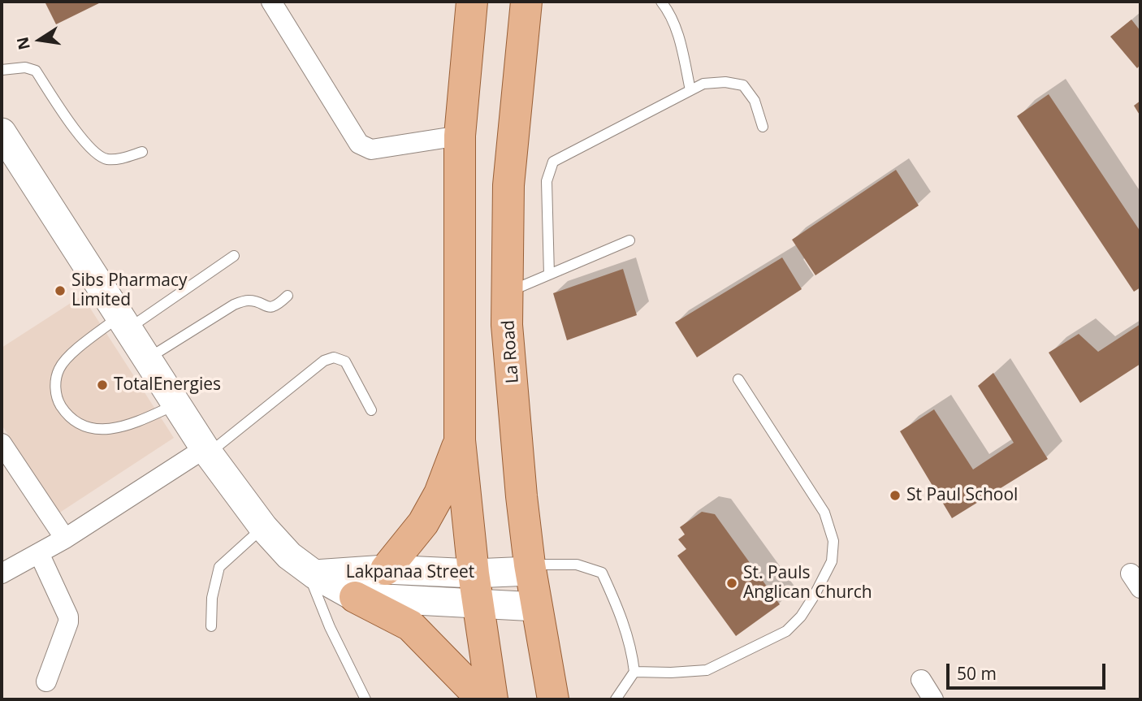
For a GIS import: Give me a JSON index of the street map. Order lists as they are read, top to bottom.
{
  "streets": {
    "main road": ["La Road"],
    "street": ["Lakpanaa Street"]
  },
  "crossings": [
    ["La Road", "Lakpanaa Street"]
  ],
  "places": [
    "Sibs Pharmacy Limited",
    "TotalEnergies",
    "St Paul School",
    "St. Pauls Anglican Church"
  ],
  "scale_bar": "50 m",
  "north": "left"
}
